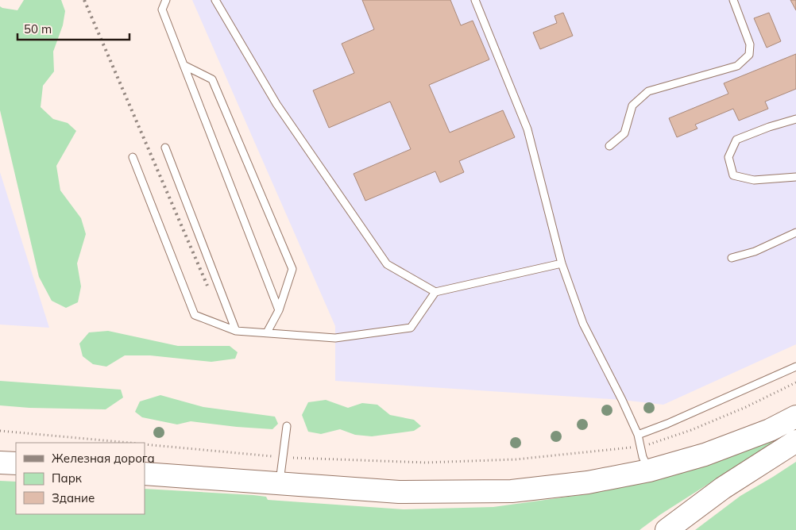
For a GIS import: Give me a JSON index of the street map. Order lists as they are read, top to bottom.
{
  "legend": ["Железная дорога", "Парк", "Здание"],
  "scale_bar": "50 m"
}
